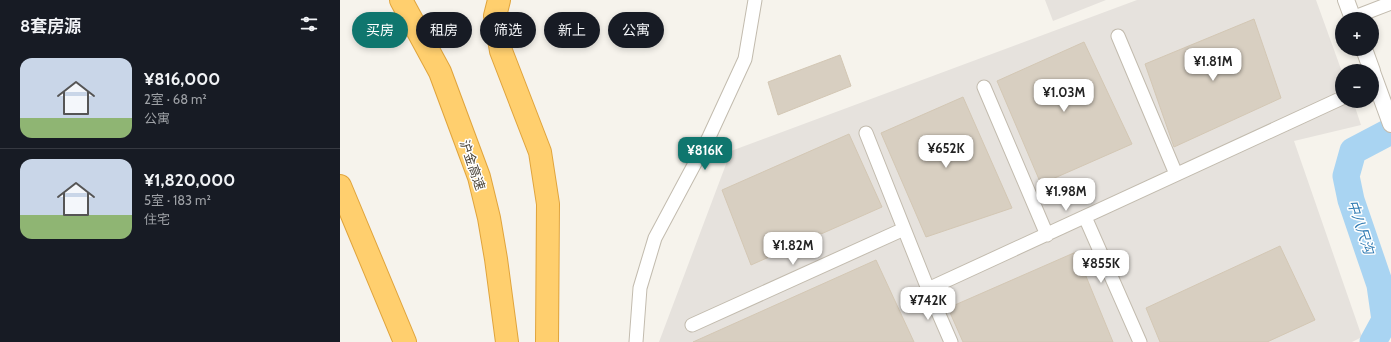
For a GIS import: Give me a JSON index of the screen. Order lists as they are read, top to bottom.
{
  "streets": {
    "highway": ["沪金高速"]
  },
  "water": ["中八尺沟"],
  "page": {
    "heading": "8套房源",
    "map_buttons": ["+", "−"],
    "chip": [
      "买房",
      "租房",
      "筛选",
      "新上",
      "公寓"
    ],
    "list": [
      {
        "name": "¥816,000",
        "note": "2室 · 68 m² · 公寓"
      },
      {
        "name": "¥1,820,000",
        "note": "5室 · 183 m² · 住宅"
      }
    ],
    "price": [
      "¥1.81M",
      "¥1.03M",
      "¥652K",
      "¥816K",
      "¥1.98M",
      "¥1.82M",
      "¥855K",
      "¥742K"
    ]
  }
}
